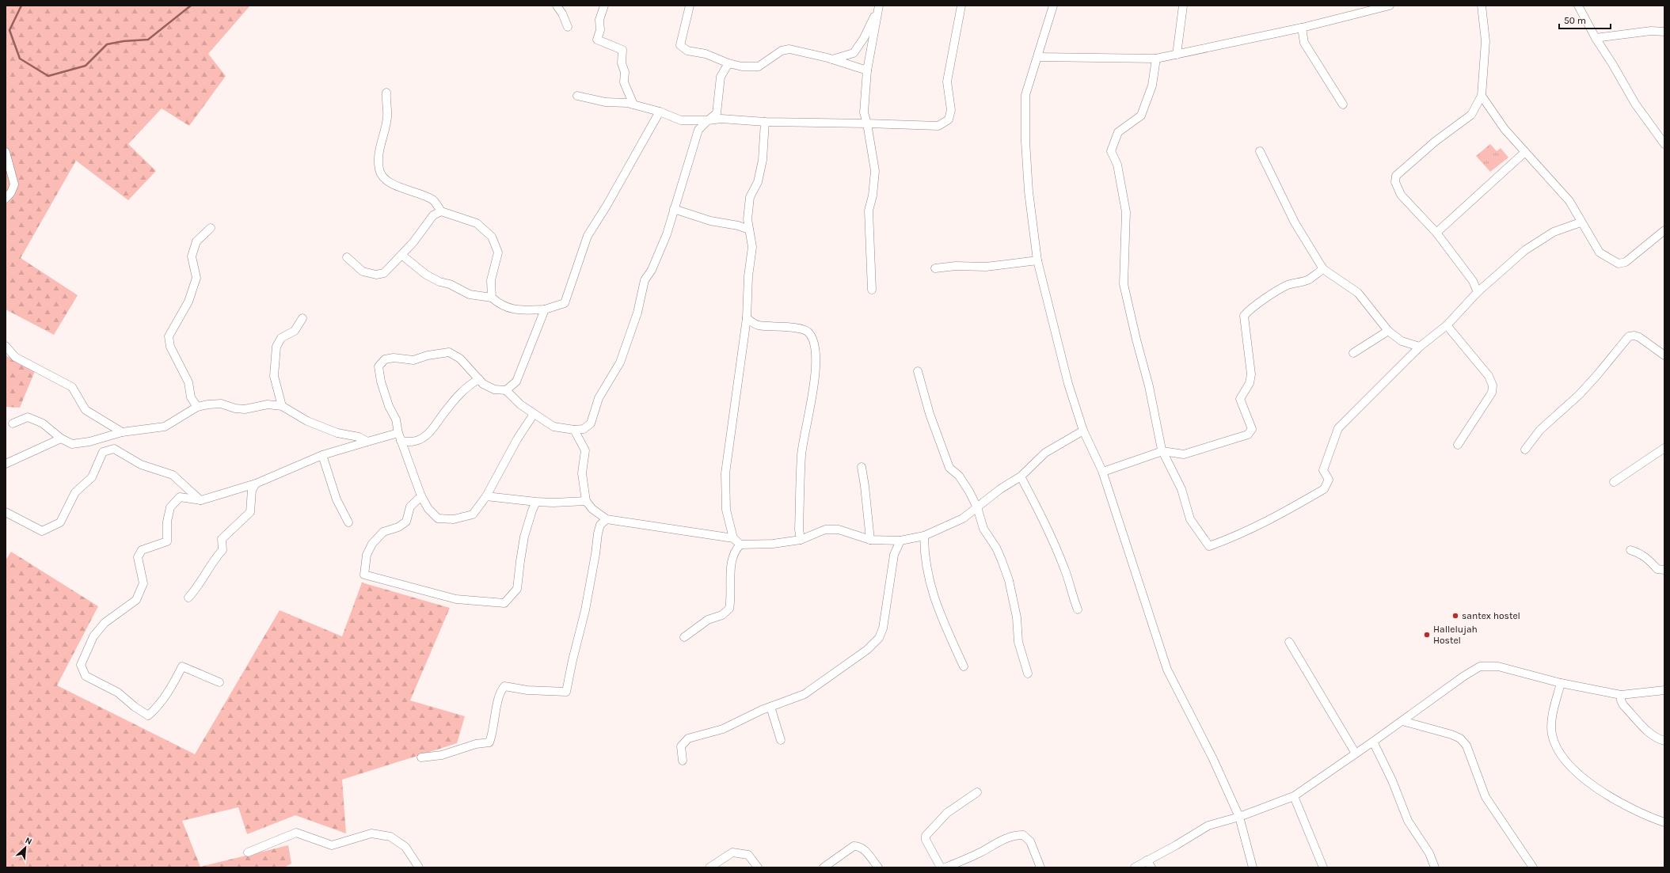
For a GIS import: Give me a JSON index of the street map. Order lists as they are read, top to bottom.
{
  "places": ["santex hostel", "Hallelujah Hostel"],
  "scale_bar": "50 m",
  "north": "top right"
}
